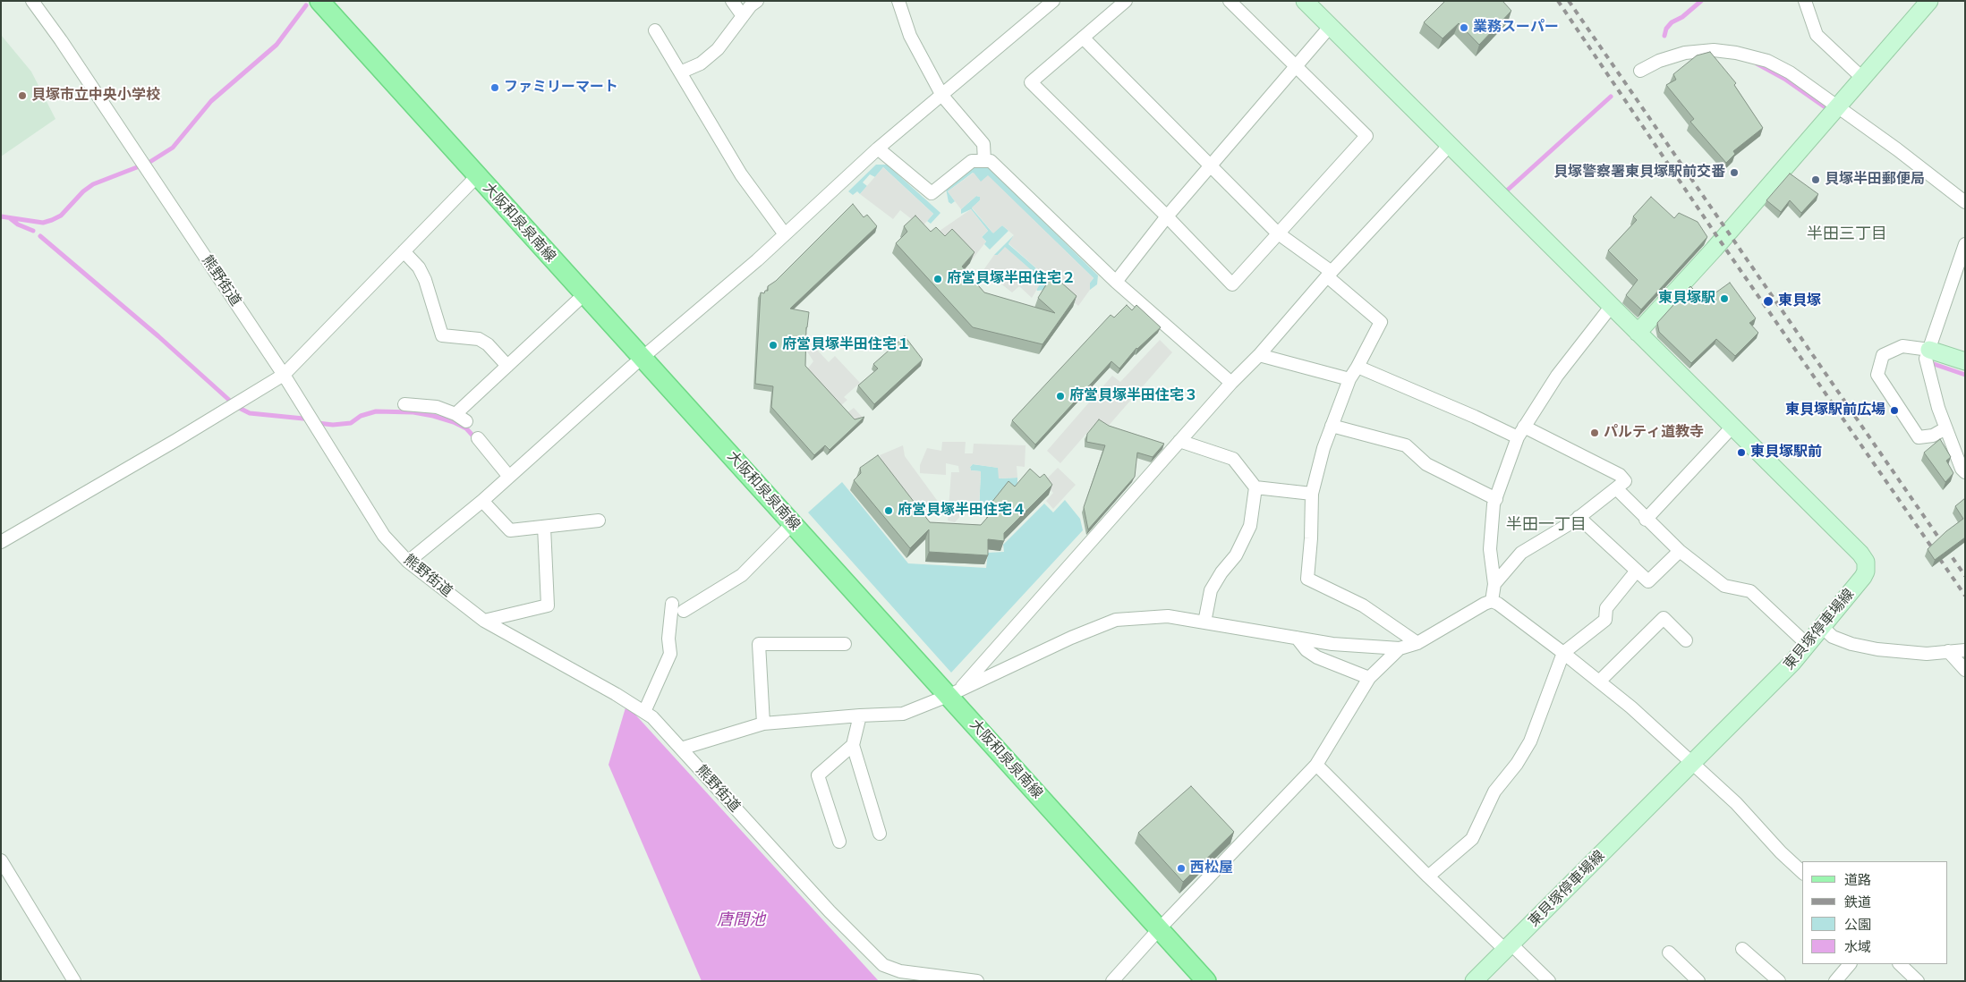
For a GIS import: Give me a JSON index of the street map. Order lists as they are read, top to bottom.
{
  "streets": {
    "main road": ["大阪和泉泉南線", "東貝塚停車場線"],
    "street": ["熊野街道"]
  },
  "districts": ["半田三丁目", "半田一丁目"],
  "water": ["唐間池"],
  "places": [
    "業務スーパー",
    "ファミリーマート",
    "貝塚市立中央小学校",
    "貝塚警察署東貝塚駅前交番",
    "貝塚半田郵便局",
    "府営貝塚半田住宅２",
    "東貝塚駅",
    "東貝塚",
    "府営貝塚半田住宅１",
    "府営貝塚半田住宅３",
    "東貝塚駅前広場",
    "パルティ道教寺",
    "東貝塚駅前",
    "府営貝塚半田住宅４",
    "西松屋"
  ],
  "legend": [
    "道路",
    "鉄道",
    "公園",
    "水域"
  ]
}
